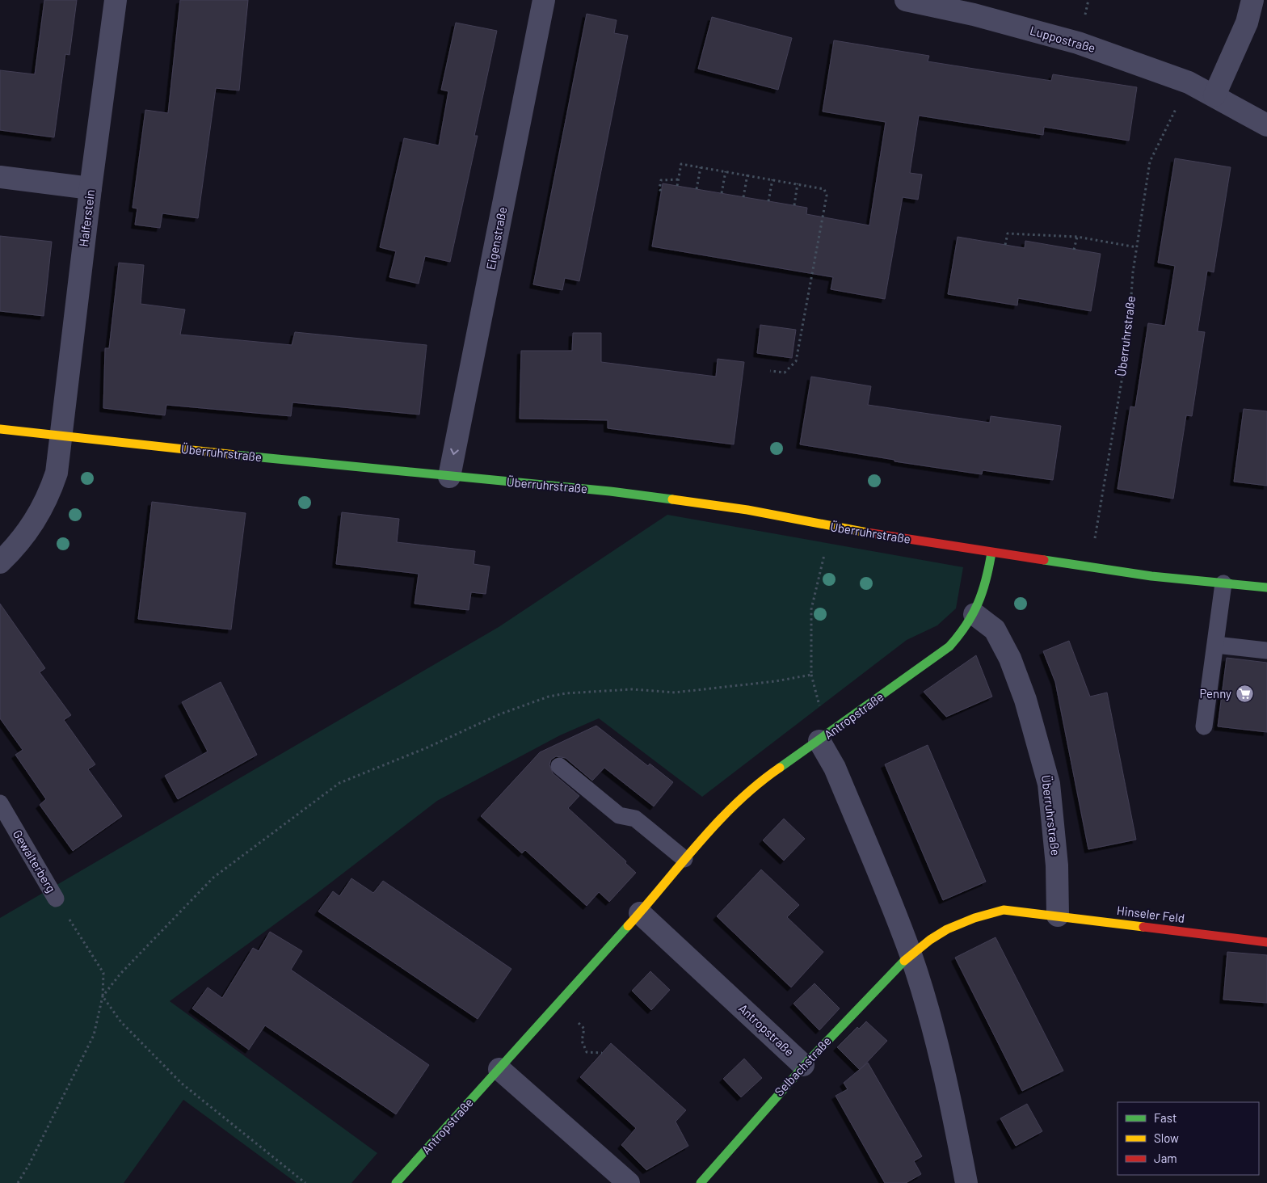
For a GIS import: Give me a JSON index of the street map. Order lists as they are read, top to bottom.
{
  "streets": {
    "street": [
      "Luppostraße",
      "Halferstein",
      "Eigenstraße",
      "Überruhrstraße",
      "Antropstraße",
      "Hinseler Feld",
      "Selbachstraße"
    ],
    "lane": ["Gewalterberg"]
  },
  "crossings": [
    ["Luppostraße", "Überruhrstraße"],
    ["Halferstein", "Überruhrstraße"],
    ["Eigenstraße", "Überruhrstraße"],
    ["Überruhrstraße", "Antropstraße"],
    ["Überruhrstraße", "Hinseler Feld"],
    ["Antropstraße", "Selbachstraße"],
    ["Hinseler Feld", "Selbachstraße"]
  ],
  "one_way": ["Eigenstraße"],
  "places": {
    "supermarket": ["Penny"]
  },
  "legend": ["Fast", "Slow", "Jam"]
}
